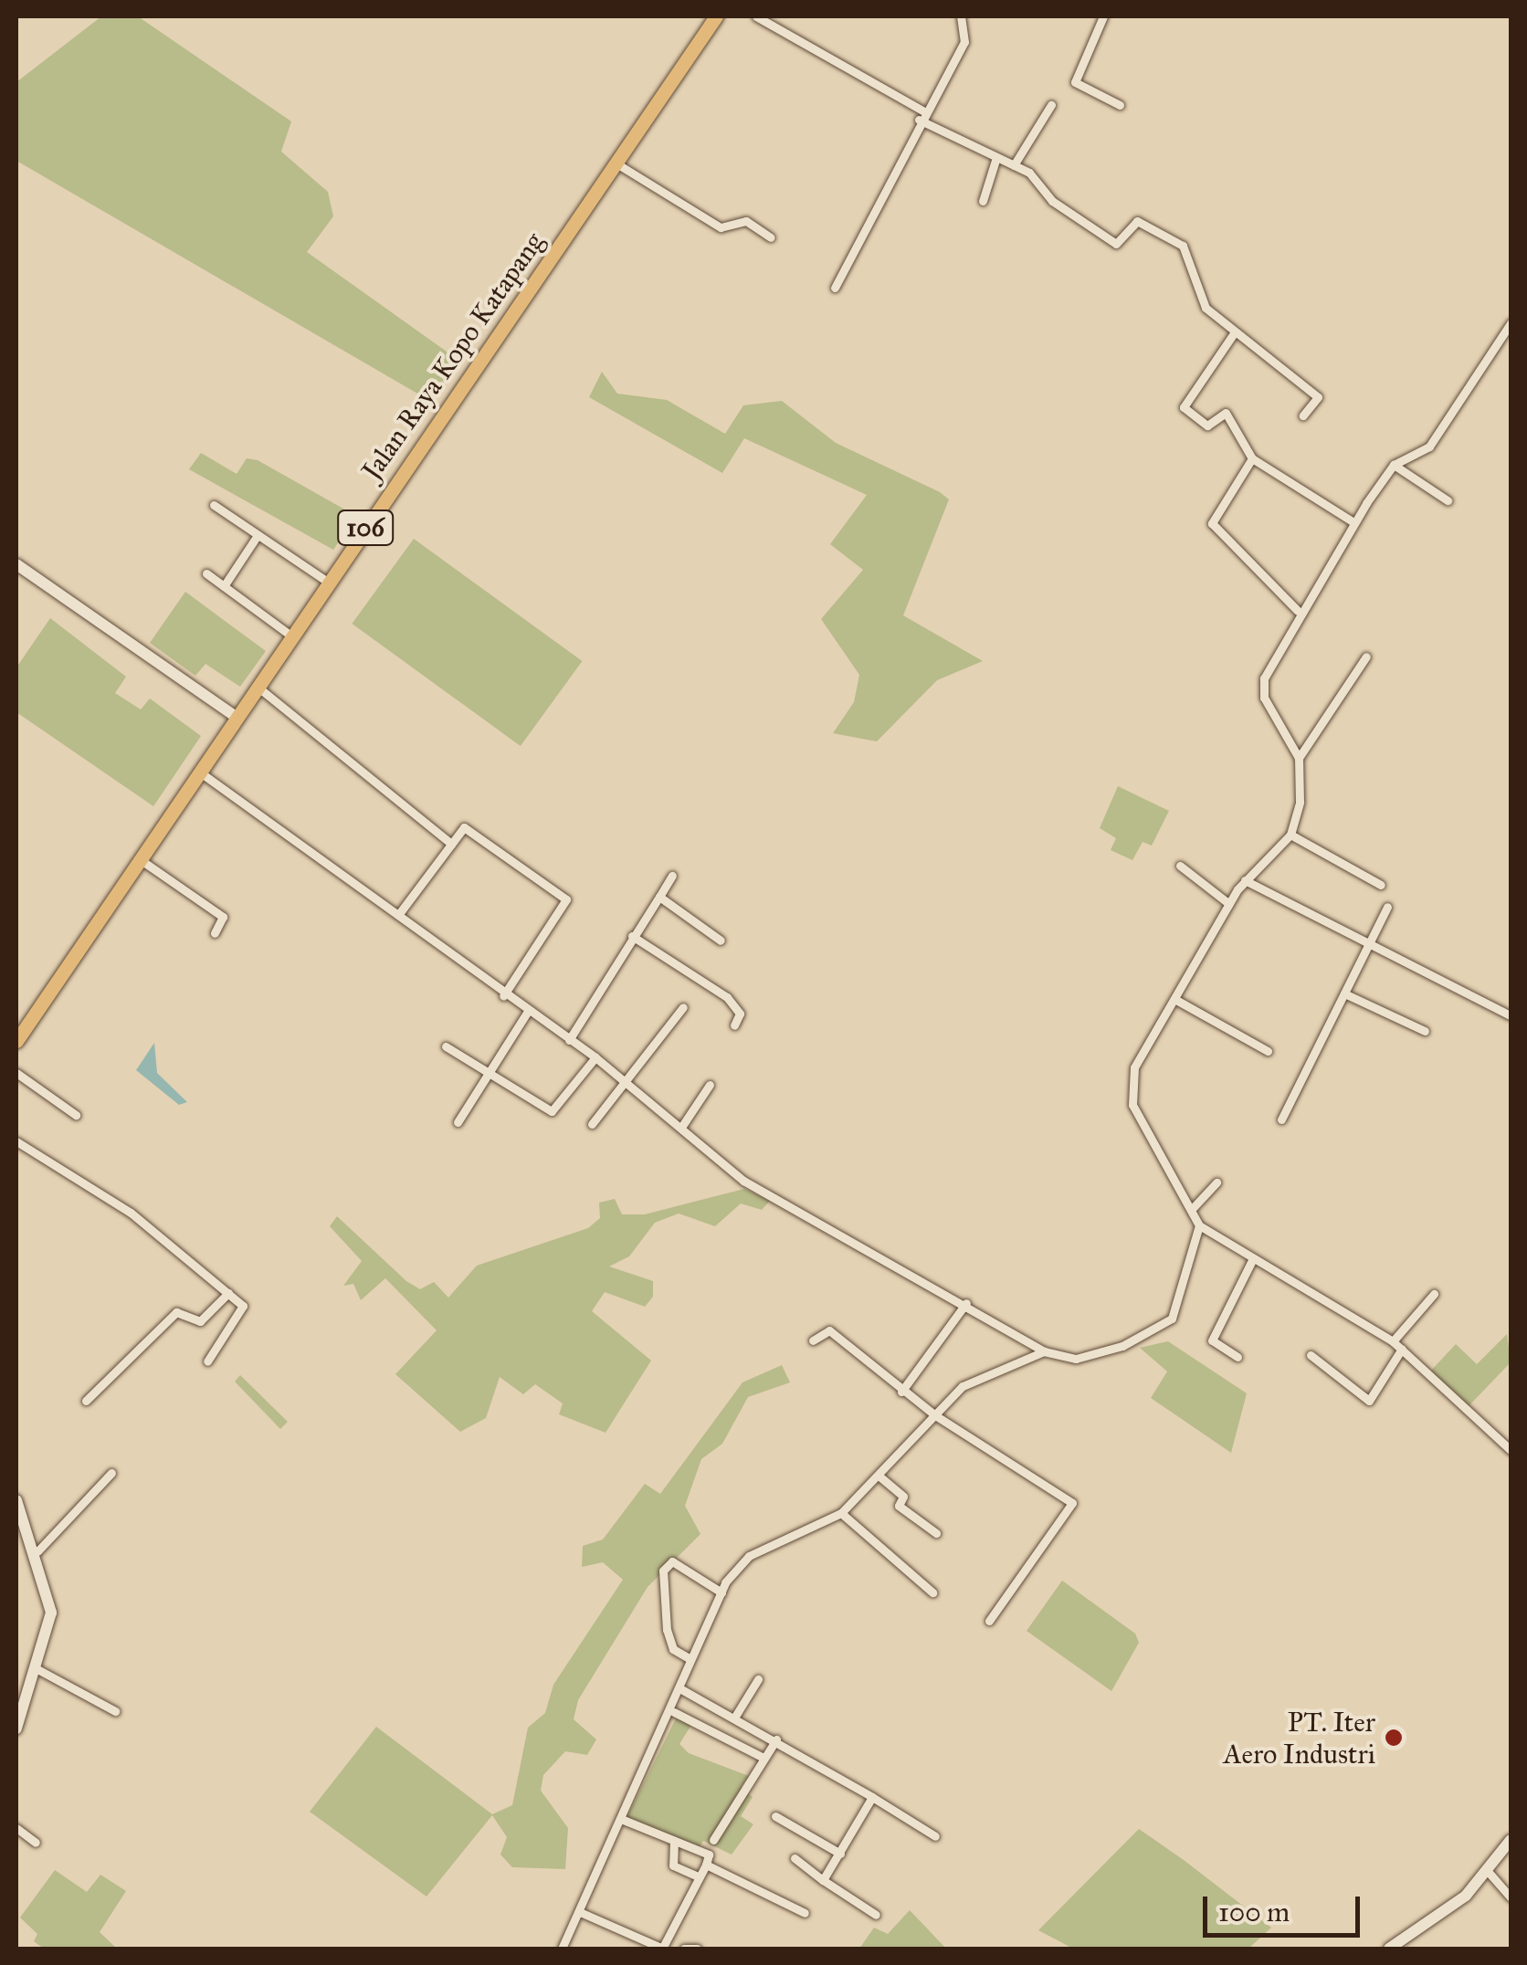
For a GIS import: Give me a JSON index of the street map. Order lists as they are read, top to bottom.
{
  "streets": {
    "main road": ["Jalan Raya Kopo Katapang", "106"]
  },
  "places": ["PT. Iter Aero Industri"],
  "scale_bar": "100 m"
}
